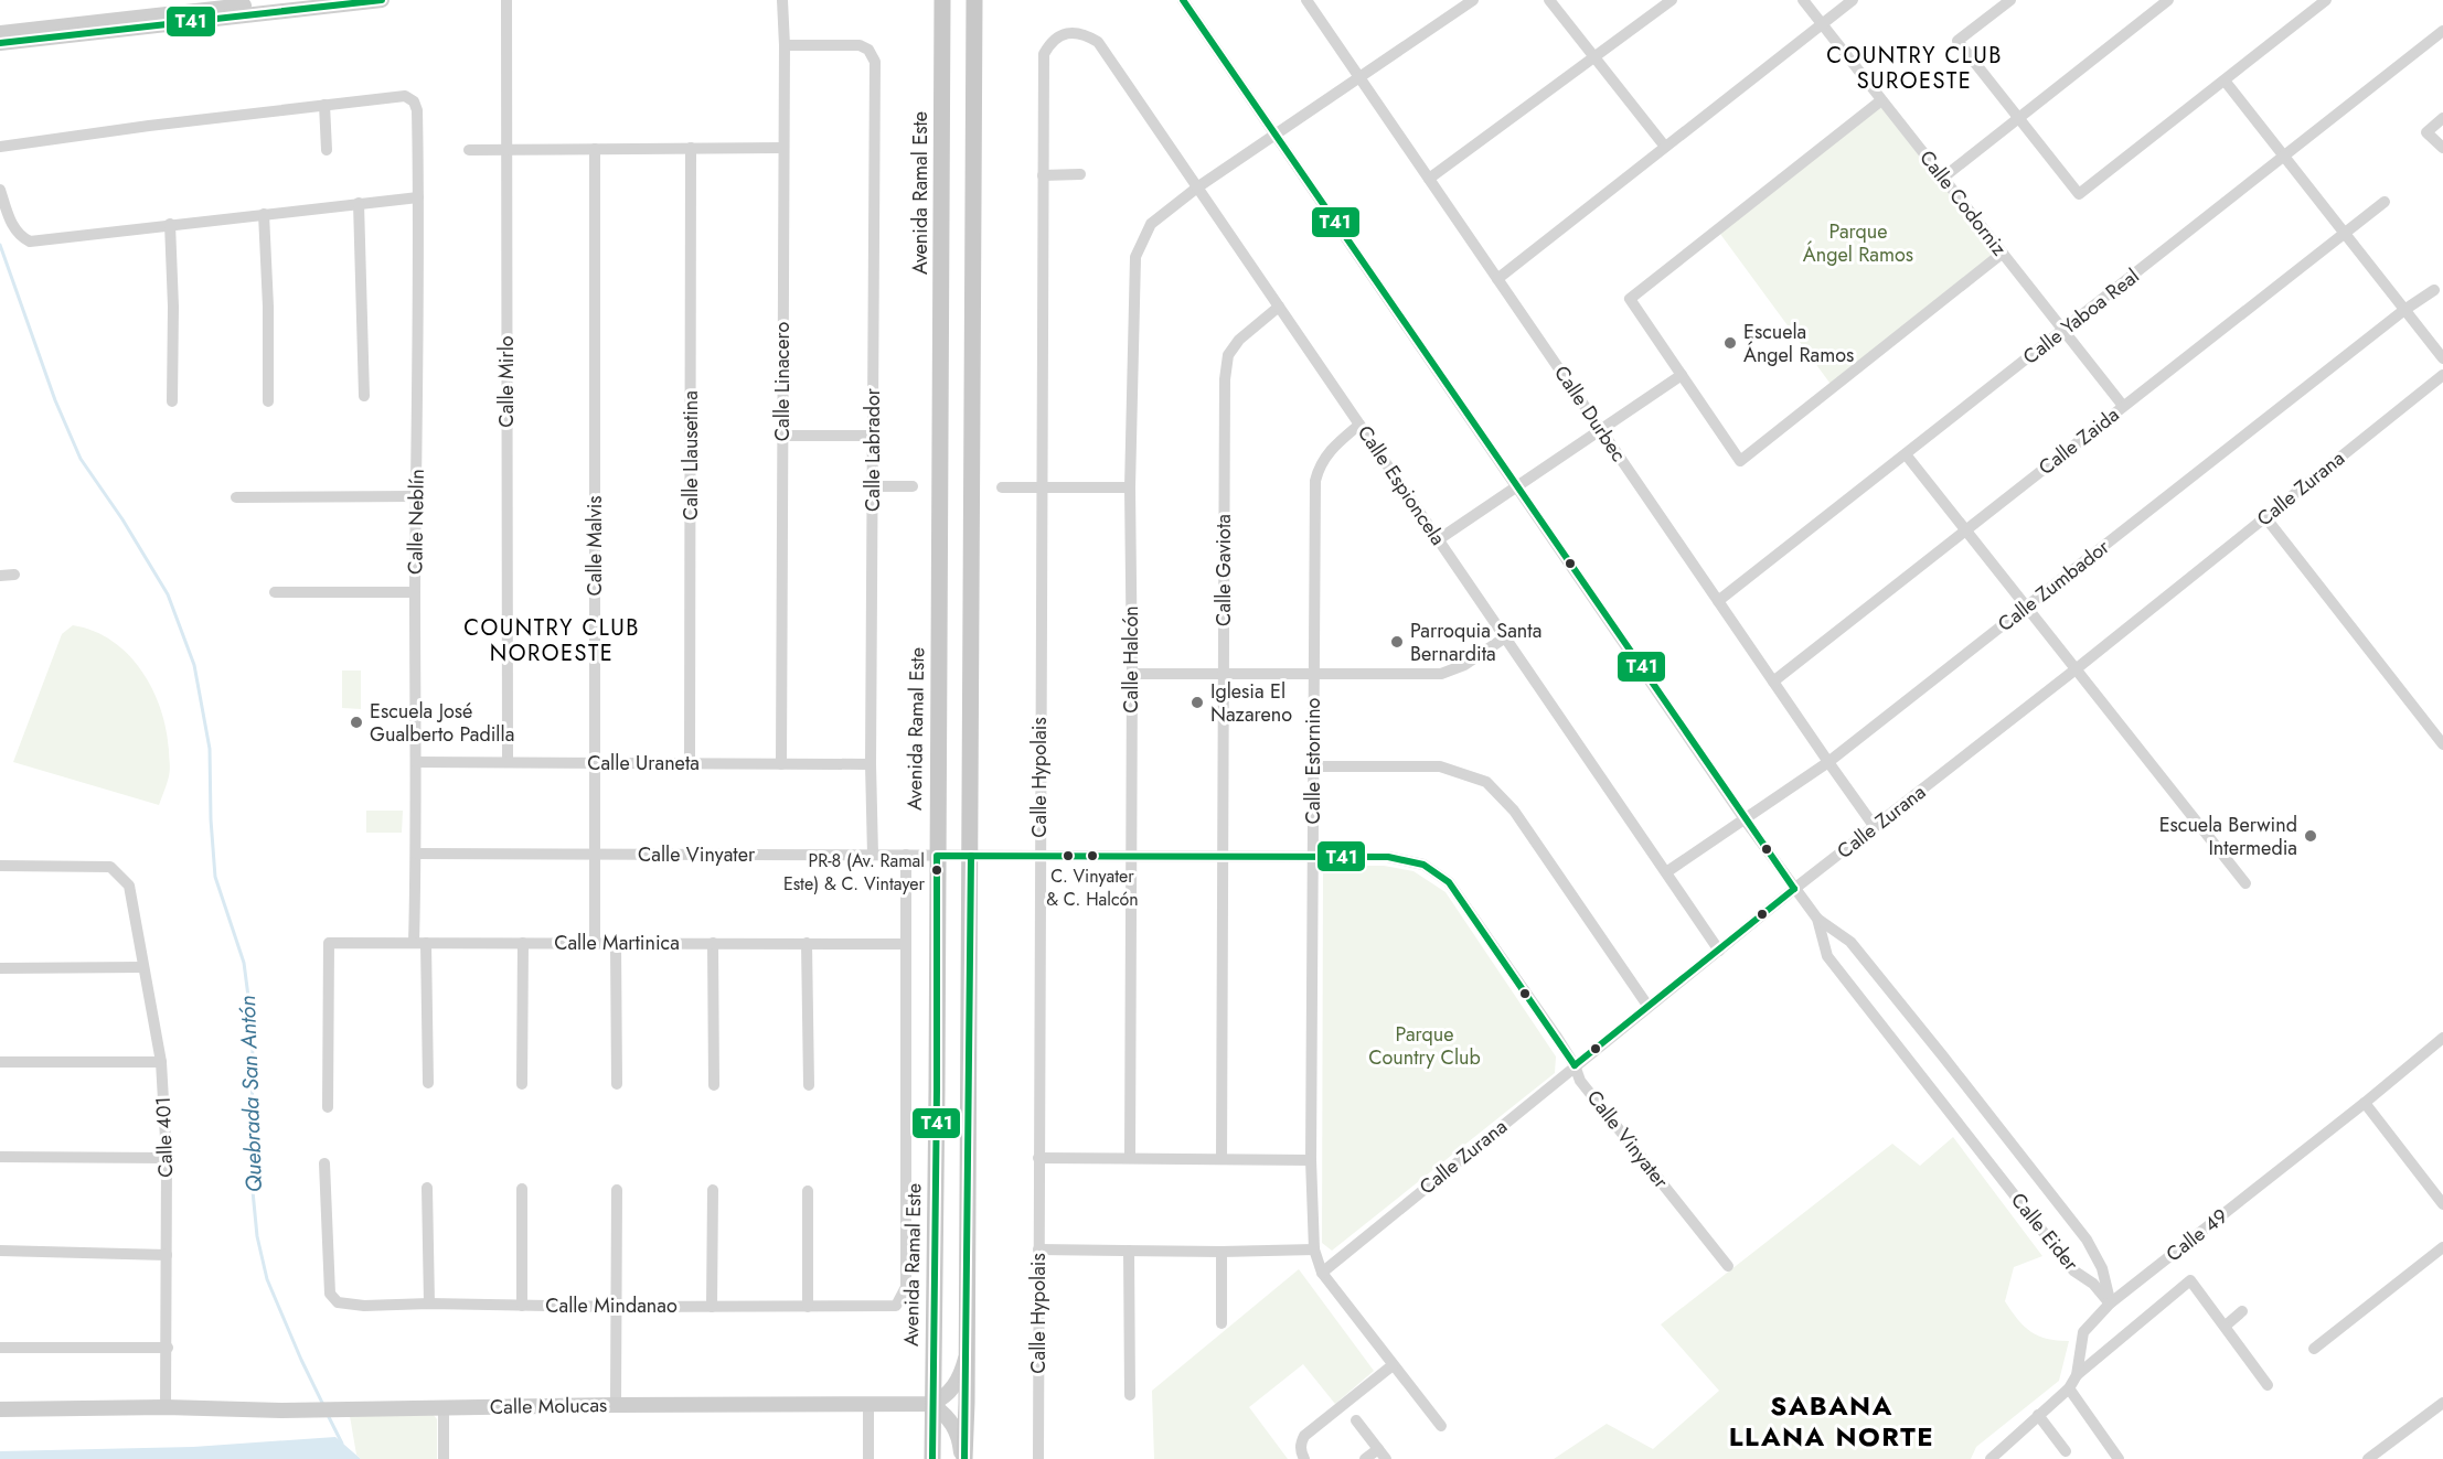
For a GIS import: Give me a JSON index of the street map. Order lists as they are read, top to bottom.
{
  "streets": {
    "main road": ["Avenida Ramal Este"],
    "street": [
      "Calle Codorniz",
      "Calle Yaboa Real",
      "Calle Mirlo",
      "Calle Linacero",
      "Calle Durbec",
      "Calle Zaida",
      "Calle Labrador",
      "Calle Llausetina",
      "Calle Espioncela",
      "Calle Zurana",
      "Calle Neblín",
      "Calle Malvis",
      "Calle Gaviota",
      "Calle Zumbador",
      "Calle Halcón",
      "Calle Estornino",
      "Calle Uraneta",
      "Calle Hypolais",
      "Calle Vinyater",
      "Calle Martinica",
      "Calle 401",
      "Calle Eider",
      "Calle 49",
      "Calle Mindanao",
      "Calle Molucas"
    ]
  },
  "crossings": [
    ["Avenida Ramal Este", "Calle Vinyater"],
    ["Avenida Ramal Este", "Calle Molucas"],
    ["Calle Codorniz", "Calle Yaboa Real"],
    ["Calle Codorniz", "Calle Zaida"],
    ["Calle Yaboa Real", "Calle Durbec"],
    ["Calle Mirlo", "Calle Uraneta"],
    ["Calle Linacero", "Calle Labrador"],
    ["Calle Linacero", "Calle Uraneta"],
    ["Calle Durbec", "Calle Zaida"],
    ["Calle Durbec", "Calle Zurana"],
    ["Calle Durbec", "Calle Zumbador"],
    ["Calle Durbec", "Calle Halcón"],
    ["Calle Labrador", "Calle Uraneta"],
    ["Calle Labrador", "Calle Vinyater"],
    ["Calle Llausetina", "Calle Uraneta"],
    ["Calle Espioncela", "Calle Zurana"],
    ["Calle Espioncela", "Calle Gaviota"],
    ["Calle Espioncela", "Calle Zumbador"],
    ["Calle Espioncela", "Calle Halcón"],
    ["Calle Espioncela", "Calle Estornino"],
    ["Calle Espioncela", "Calle Hypolais"],
    ["Calle Zurana", "Calle Estornino"],
    ["Calle Zurana", "Calle Vinyater"],
    ["Calle Zurana", "Calle Eider"],
    ["Calle Neblín", "Calle Uraneta"],
    ["Calle Neblín", "Calle Vinyater"],
    ["Calle Neblín", "Calle Martinica"],
    ["Calle Malvis", "Calle Uraneta"],
    ["Calle Malvis", "Calle Vinyater"],
    ["Calle Malvis", "Calle Martinica"],
    ["Calle Gaviota", "Calle Vinyater"],
    ["Calle Zumbador", "Calle Eider"],
    ["Calle Halcón", "Calle Vinyater"],
    ["Calle Halcón", "Calle Eider"],
    ["Calle Estornino", "Calle Vinyater"],
    ["Calle Hypolais", "Calle Vinyater"],
    ["Calle Martinica", "Calle Mindanao"],
    ["Calle 401", "Calle Molucas"],
    ["Calle Eider", "Calle 49"]
  ],
  "districts": ["COUNTRY CLUB SUROESTE", "COUNTRY CLUB NOROESTE", "SABANA LLANA NORTE"],
  "water": ["Quebrada San Antón"],
  "parks": ["Parque Ángel Ramos", "Parque Country Club"],
  "places": [
    "Escuela Ángel Ramos",
    "Parroquia Santa Bernardita",
    "Iglesia El Nazareno",
    "Escuela José Gualberto Padilla",
    "Escuela Berwind Intermedia",
    "C. Vinyater & C. Halcón",
    "PR-8 (Av. Ramal Este) & C. Vintayer"
  ],
  "lines": ["transit line T41"]
}
